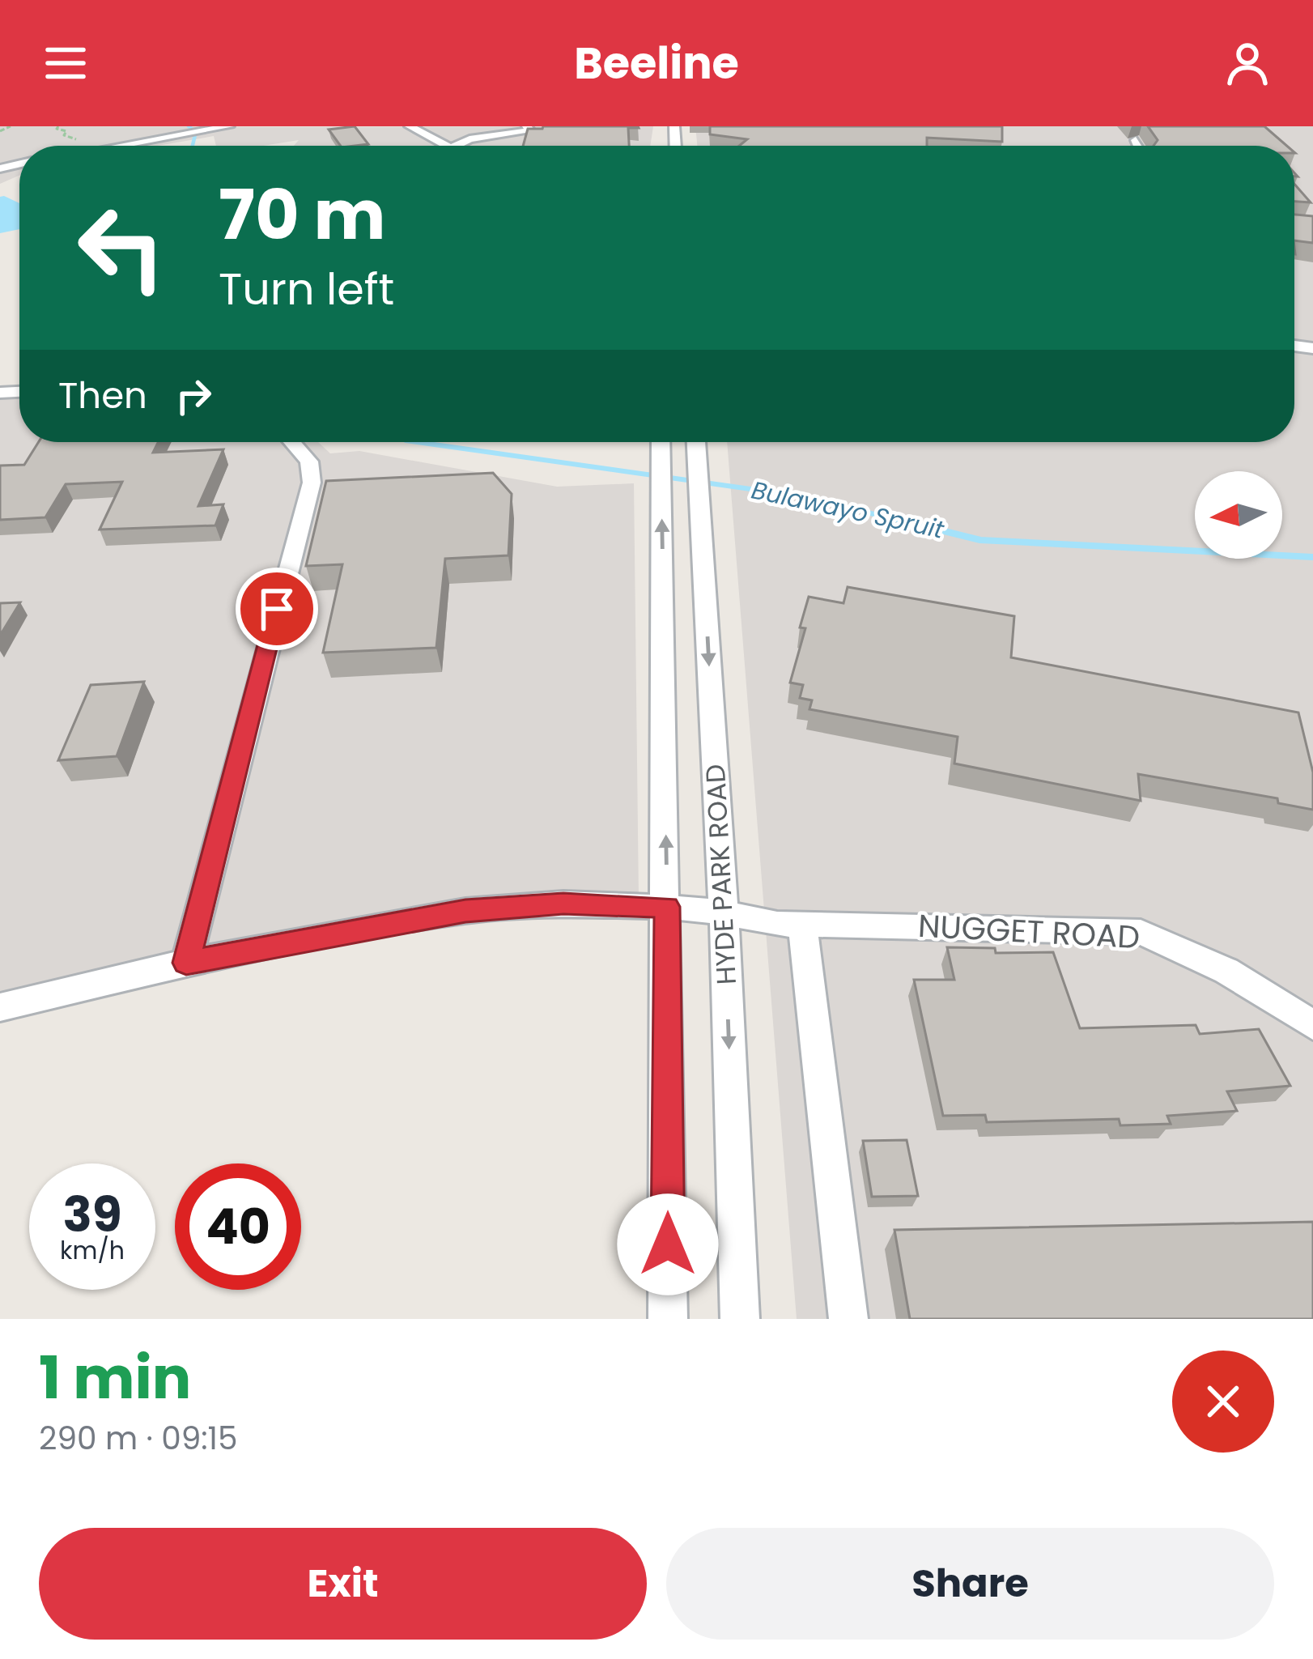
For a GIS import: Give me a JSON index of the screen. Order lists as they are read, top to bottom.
{
  "streets": {
    "street": ["HYDE PARK ROAD", "NUGGET ROAD"]
  },
  "crossings": [
    ["HYDE PARK ROAD", "NUGGET ROAD"]
  ],
  "water": ["Bulawayo Spruit"],
  "north": "left",
  "page": {
    "header": "Beeline",
    "turn": ["70 m", "Turn left"],
    "then": "Then",
    "speed": "39 km/h",
    "limit": "40",
    "heading": ["1 min", "290 m · 09:15"],
    "buttons": ["Exit", "Share"]
  }
}
